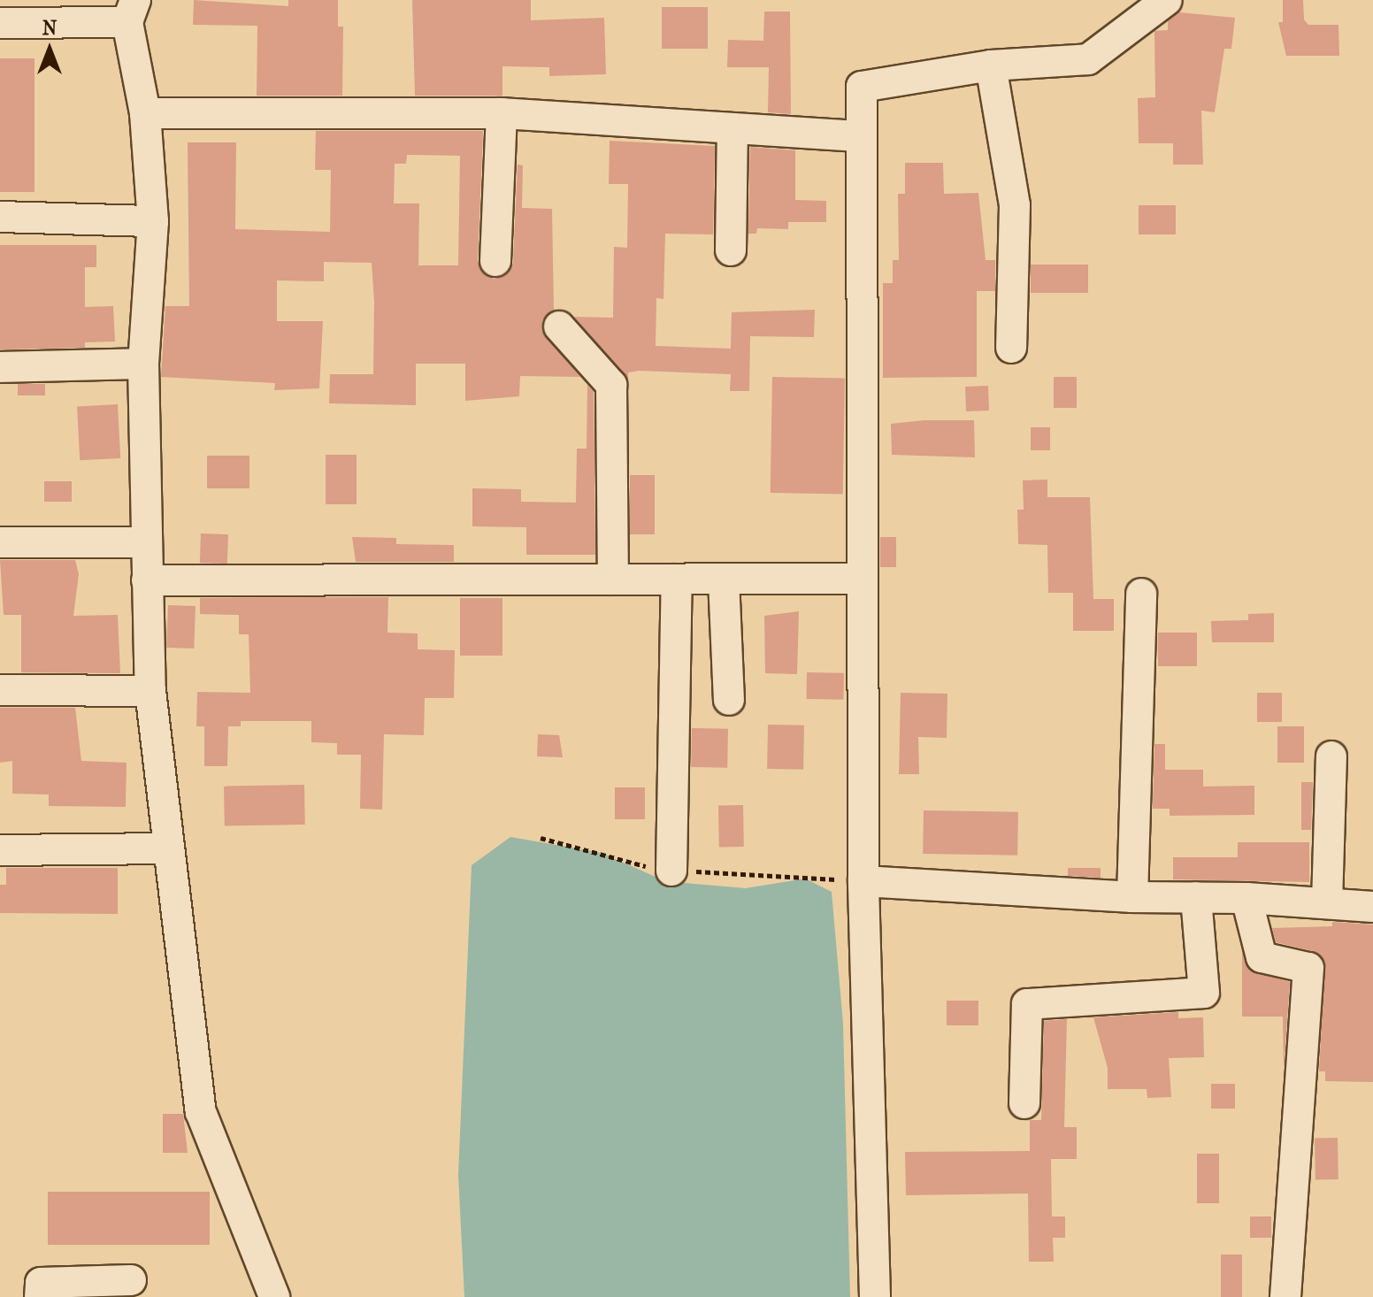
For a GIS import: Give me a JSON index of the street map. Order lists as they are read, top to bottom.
{
  "north": "top"
}
